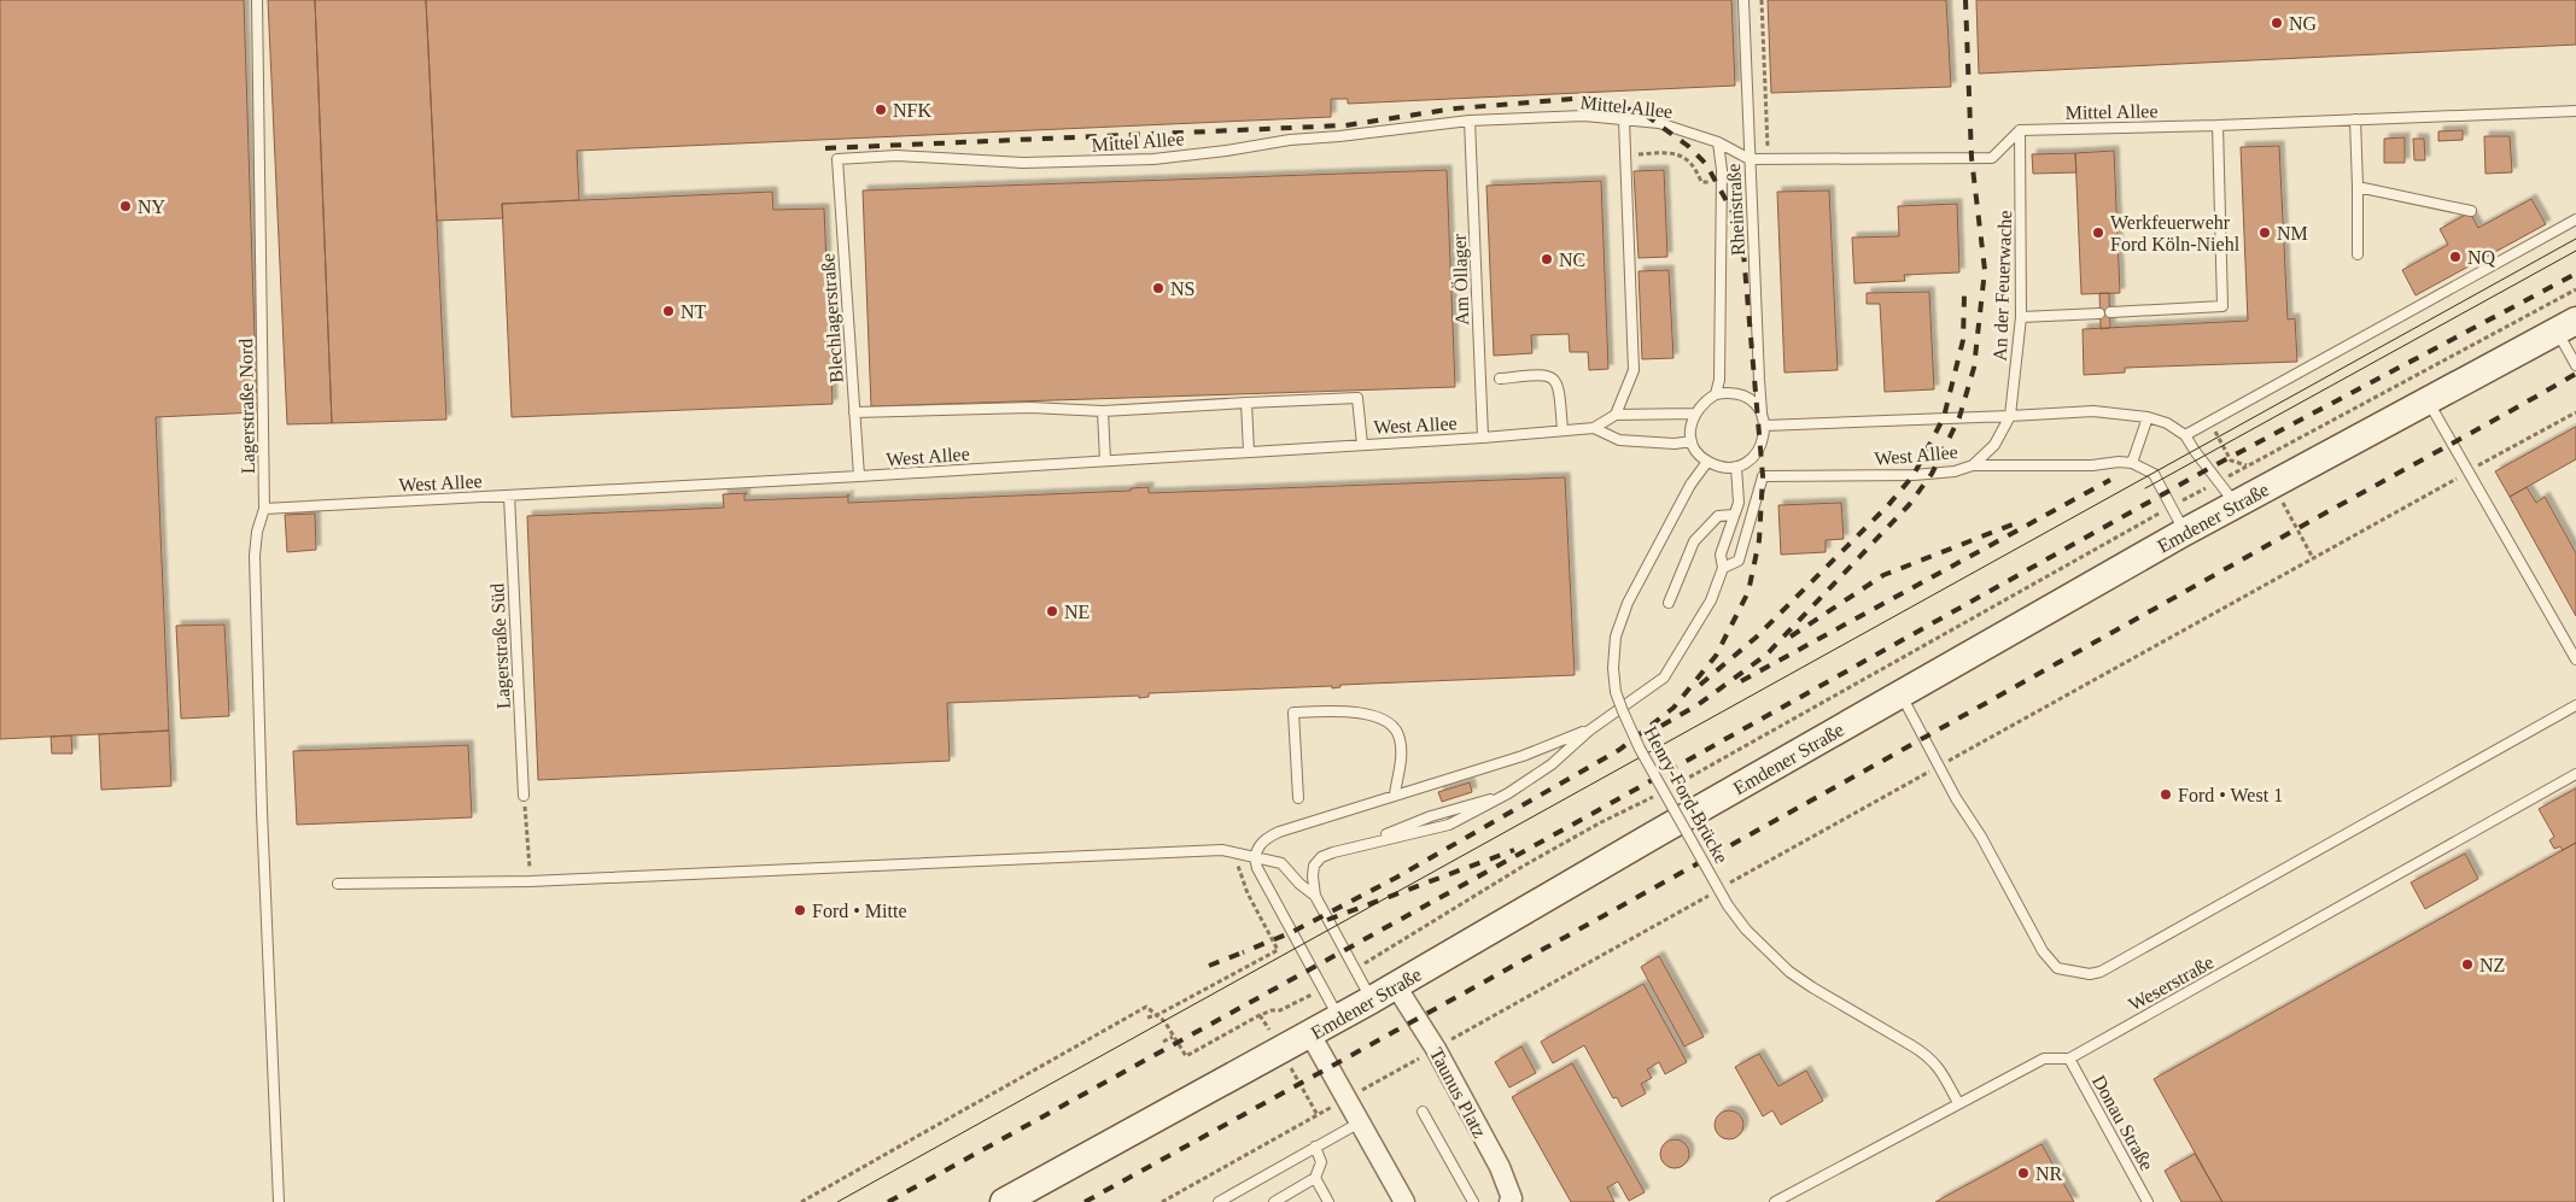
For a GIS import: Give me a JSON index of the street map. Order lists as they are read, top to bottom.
{
  "streets": {
    "street": ["Emdener Straße", "Taunus Platz"],
    "lane": [
      "Mittel Allee",
      "Rheinstraße",
      "Am Öllager",
      "An der Feuerwache",
      "Blechlagerstraße",
      "Lagerstraße Nord",
      "West Allee",
      "Lagerstraße Süd",
      "Henry-Ford-Brücke",
      "Weserstraße",
      "Donau Straße"
    ]
  },
  "crossings": [
    ["Mittel Allee", "Rheinstraße"],
    ["Mittel Allee", "Am Öllager"],
    ["Mittel Allee", "An der Feuerwache"],
    ["Mittel Allee", "Blechlagerstraße"],
    ["Rheinstraße", "West Allee"],
    ["Rheinstraße", "Henry-Ford-Brücke"],
    ["Am Öllager", "West Allee"],
    ["An der Feuerwache", "West Allee"],
    ["Blechlagerstraße", "West Allee"],
    ["Lagerstraße Nord", "West Allee"],
    ["West Allee", "Lagerstraße Süd"],
    ["West Allee", "Henry-Ford-Brücke"],
    ["Emdener Straße", "Taunus Platz"],
    ["Henry-Ford-Brücke", "Weserstraße"],
    ["Weserstraße", "Donau Straße"]
  ],
  "places": [
    "NG",
    "NFK",
    "NY",
    "Werkfeuerwehr Ford Köln-Niehl",
    "NM",
    "NQ",
    "NC",
    "NS",
    "NT",
    "NE",
    "Ford • West 1",
    "Ford • Mitte",
    "NZ",
    "NR"
  ]
}
